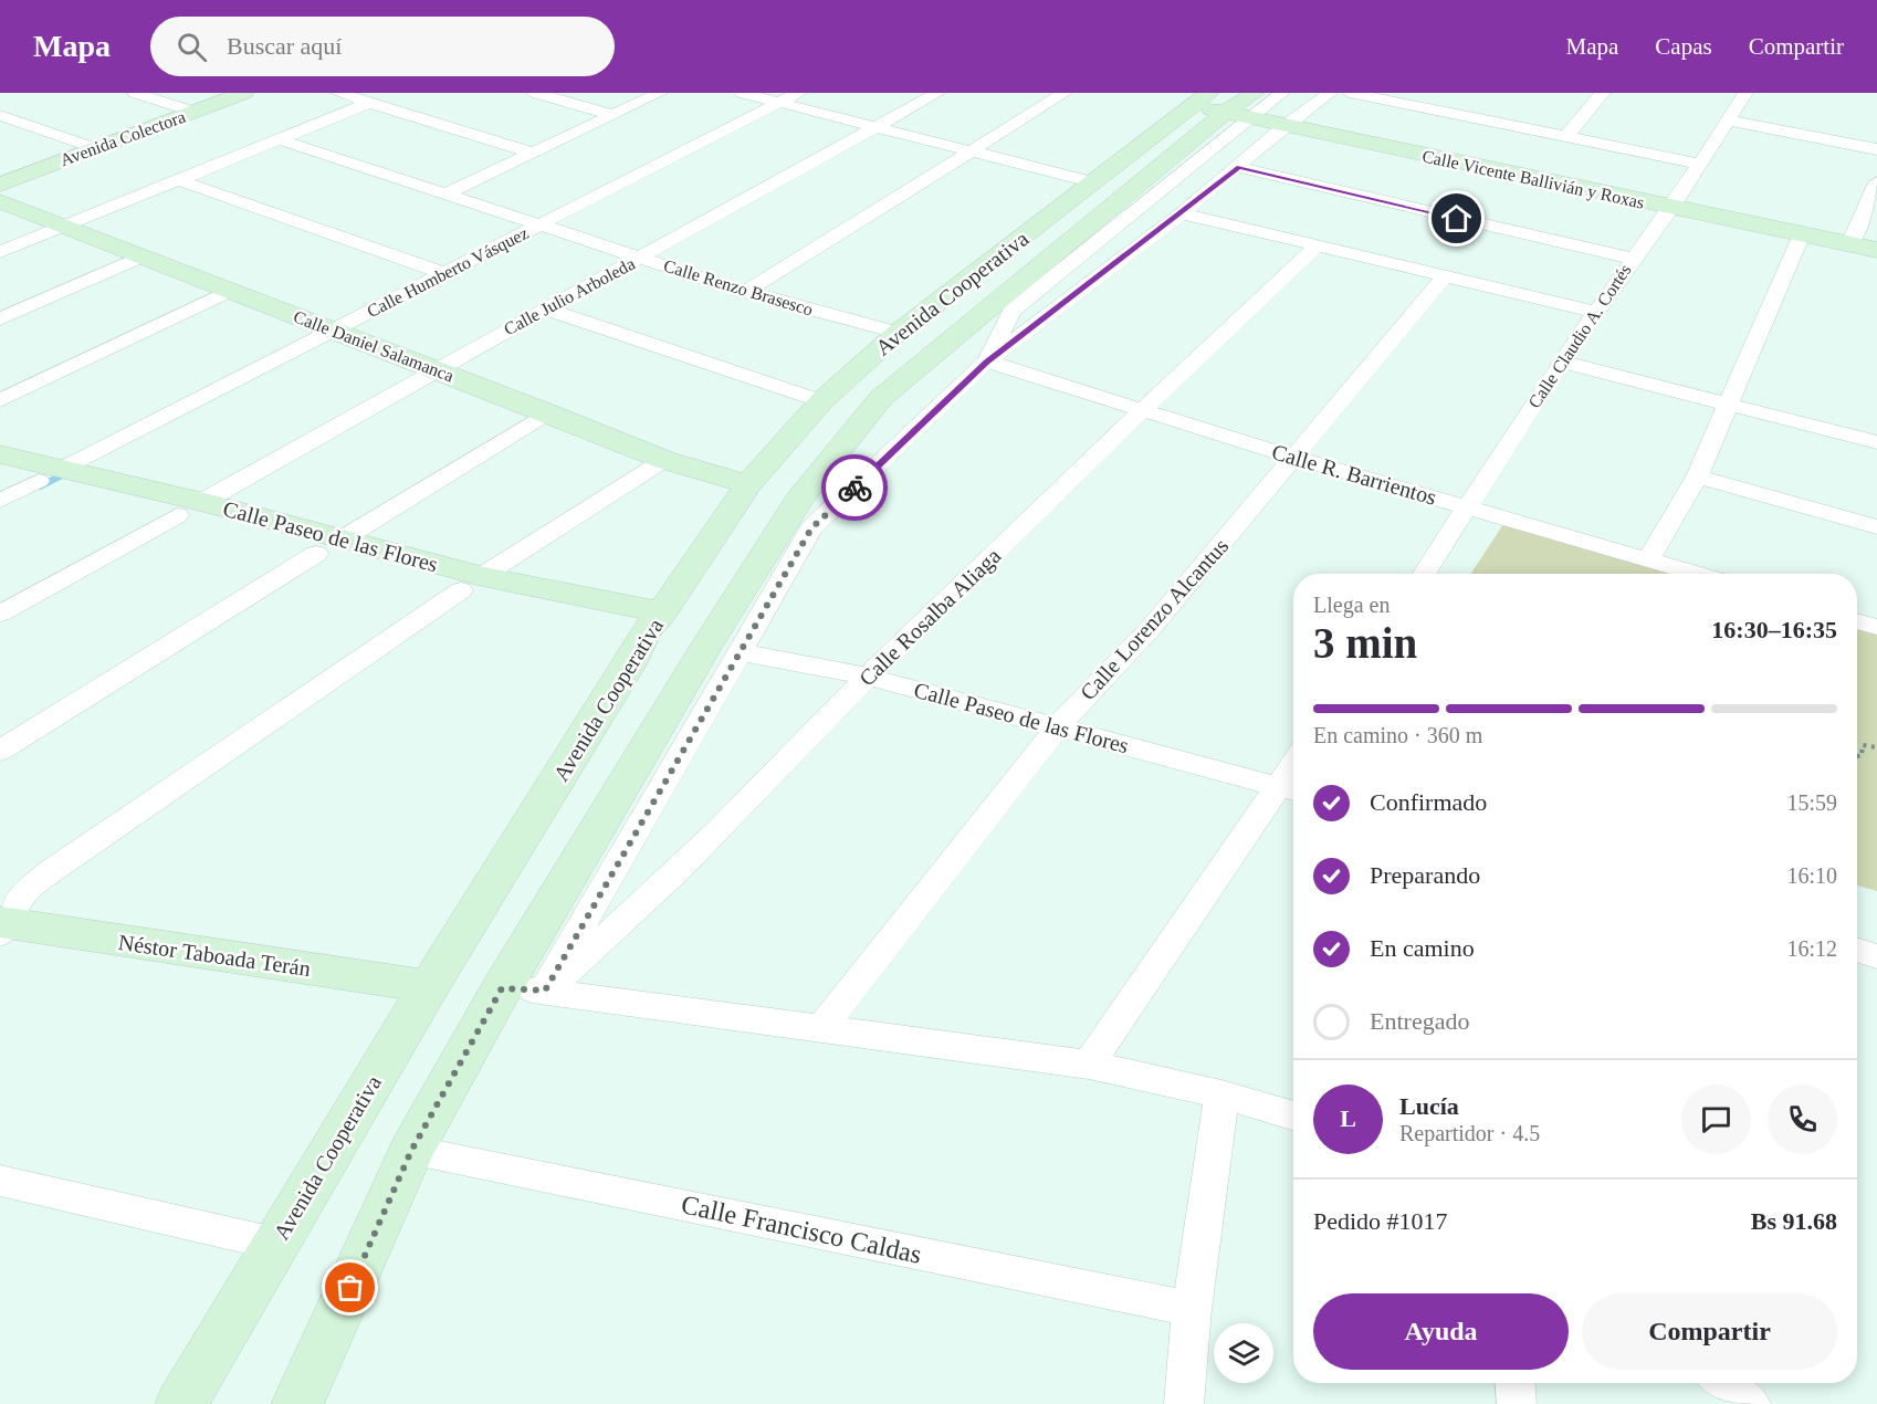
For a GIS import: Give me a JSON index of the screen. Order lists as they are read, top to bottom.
{
  "streets": {
    "street": [
      "Avenida Colectora",
      "Calle Vicente Ballivián y Roxas",
      "Calle Humberto Vásquez",
      "Calle Renzo Brasesco",
      "Avenida Cooperativa",
      "Calle Julio Arboleda",
      "Calle Claudio A. Cortés",
      "Calle Daniel Salamanca",
      "Calle R. Barrientos",
      "Calle Paseo de las Flores",
      "Calle Rosalba Aliaga",
      "Calle Lorenzo Alcantus",
      "Néstor Taboada Terán",
      "Calle Francisco Caldas"
    ]
  },
  "crossings": [
    ["Calle Vicente Ballivián y Roxas", "Avenida Cooperativa"],
    ["Calle Vicente Ballivián y Roxas", "Calle Claudio A. Cortés"],
    ["Calle Humberto Vásquez", "Calle Renzo Brasesco"],
    ["Calle Humberto Vásquez", "Calle Daniel Salamanca"],
    ["Calle Humberto Vásquez", "Calle Paseo de las Flores"],
    ["Calle Renzo Brasesco", "Avenida Cooperativa"],
    ["Calle Renzo Brasesco", "Calle Julio Arboleda"],
    ["Avenida Cooperativa", "Calle Daniel Salamanca"],
    ["Avenida Cooperativa", "Calle Paseo de las Flores"],
    ["Avenida Cooperativa", "Néstor Taboada Terán"],
    ["Avenida Cooperativa", "Calle Francisco Caldas"],
    ["Calle Julio Arboleda", "Calle Daniel Salamanca"],
    ["Calle Julio Arboleda", "Calle Paseo de las Flores"],
    ["Calle Claudio A. Cortés", "Calle R. Barrientos"],
    ["Calle R. Barrientos", "Calle Rosalba Aliaga"],
    ["Calle R. Barrientos", "Calle Lorenzo Alcantus"],
    ["Calle Paseo de las Flores", "Calle Rosalba Aliaga"],
    ["Calle Paseo de las Flores", "Calle Lorenzo Alcantus"]
  ],
  "page": {
    "header": "Mapa",
    "search": "Buscar aquí",
    "nav": ["Mapa", "Capas", "Compartir"],
    "heading": ["3 min", "Llega en", "16:30–16:35"],
    "panel": [
      "Lucía",
      "Repartidor · 4.5",
      "Pedido #1017",
      "Bs 91.68"
    ],
    "bar": "En camino · 360 m",
    "list": [
      ["Confirmado", "15:59"],
      ["Preparando", "16:10"],
      ["En camino", "16:12"],
      "Entregado"
    ],
    "round": "L",
    "buttons": ["Ayuda", "Compartir"]
  }
}
